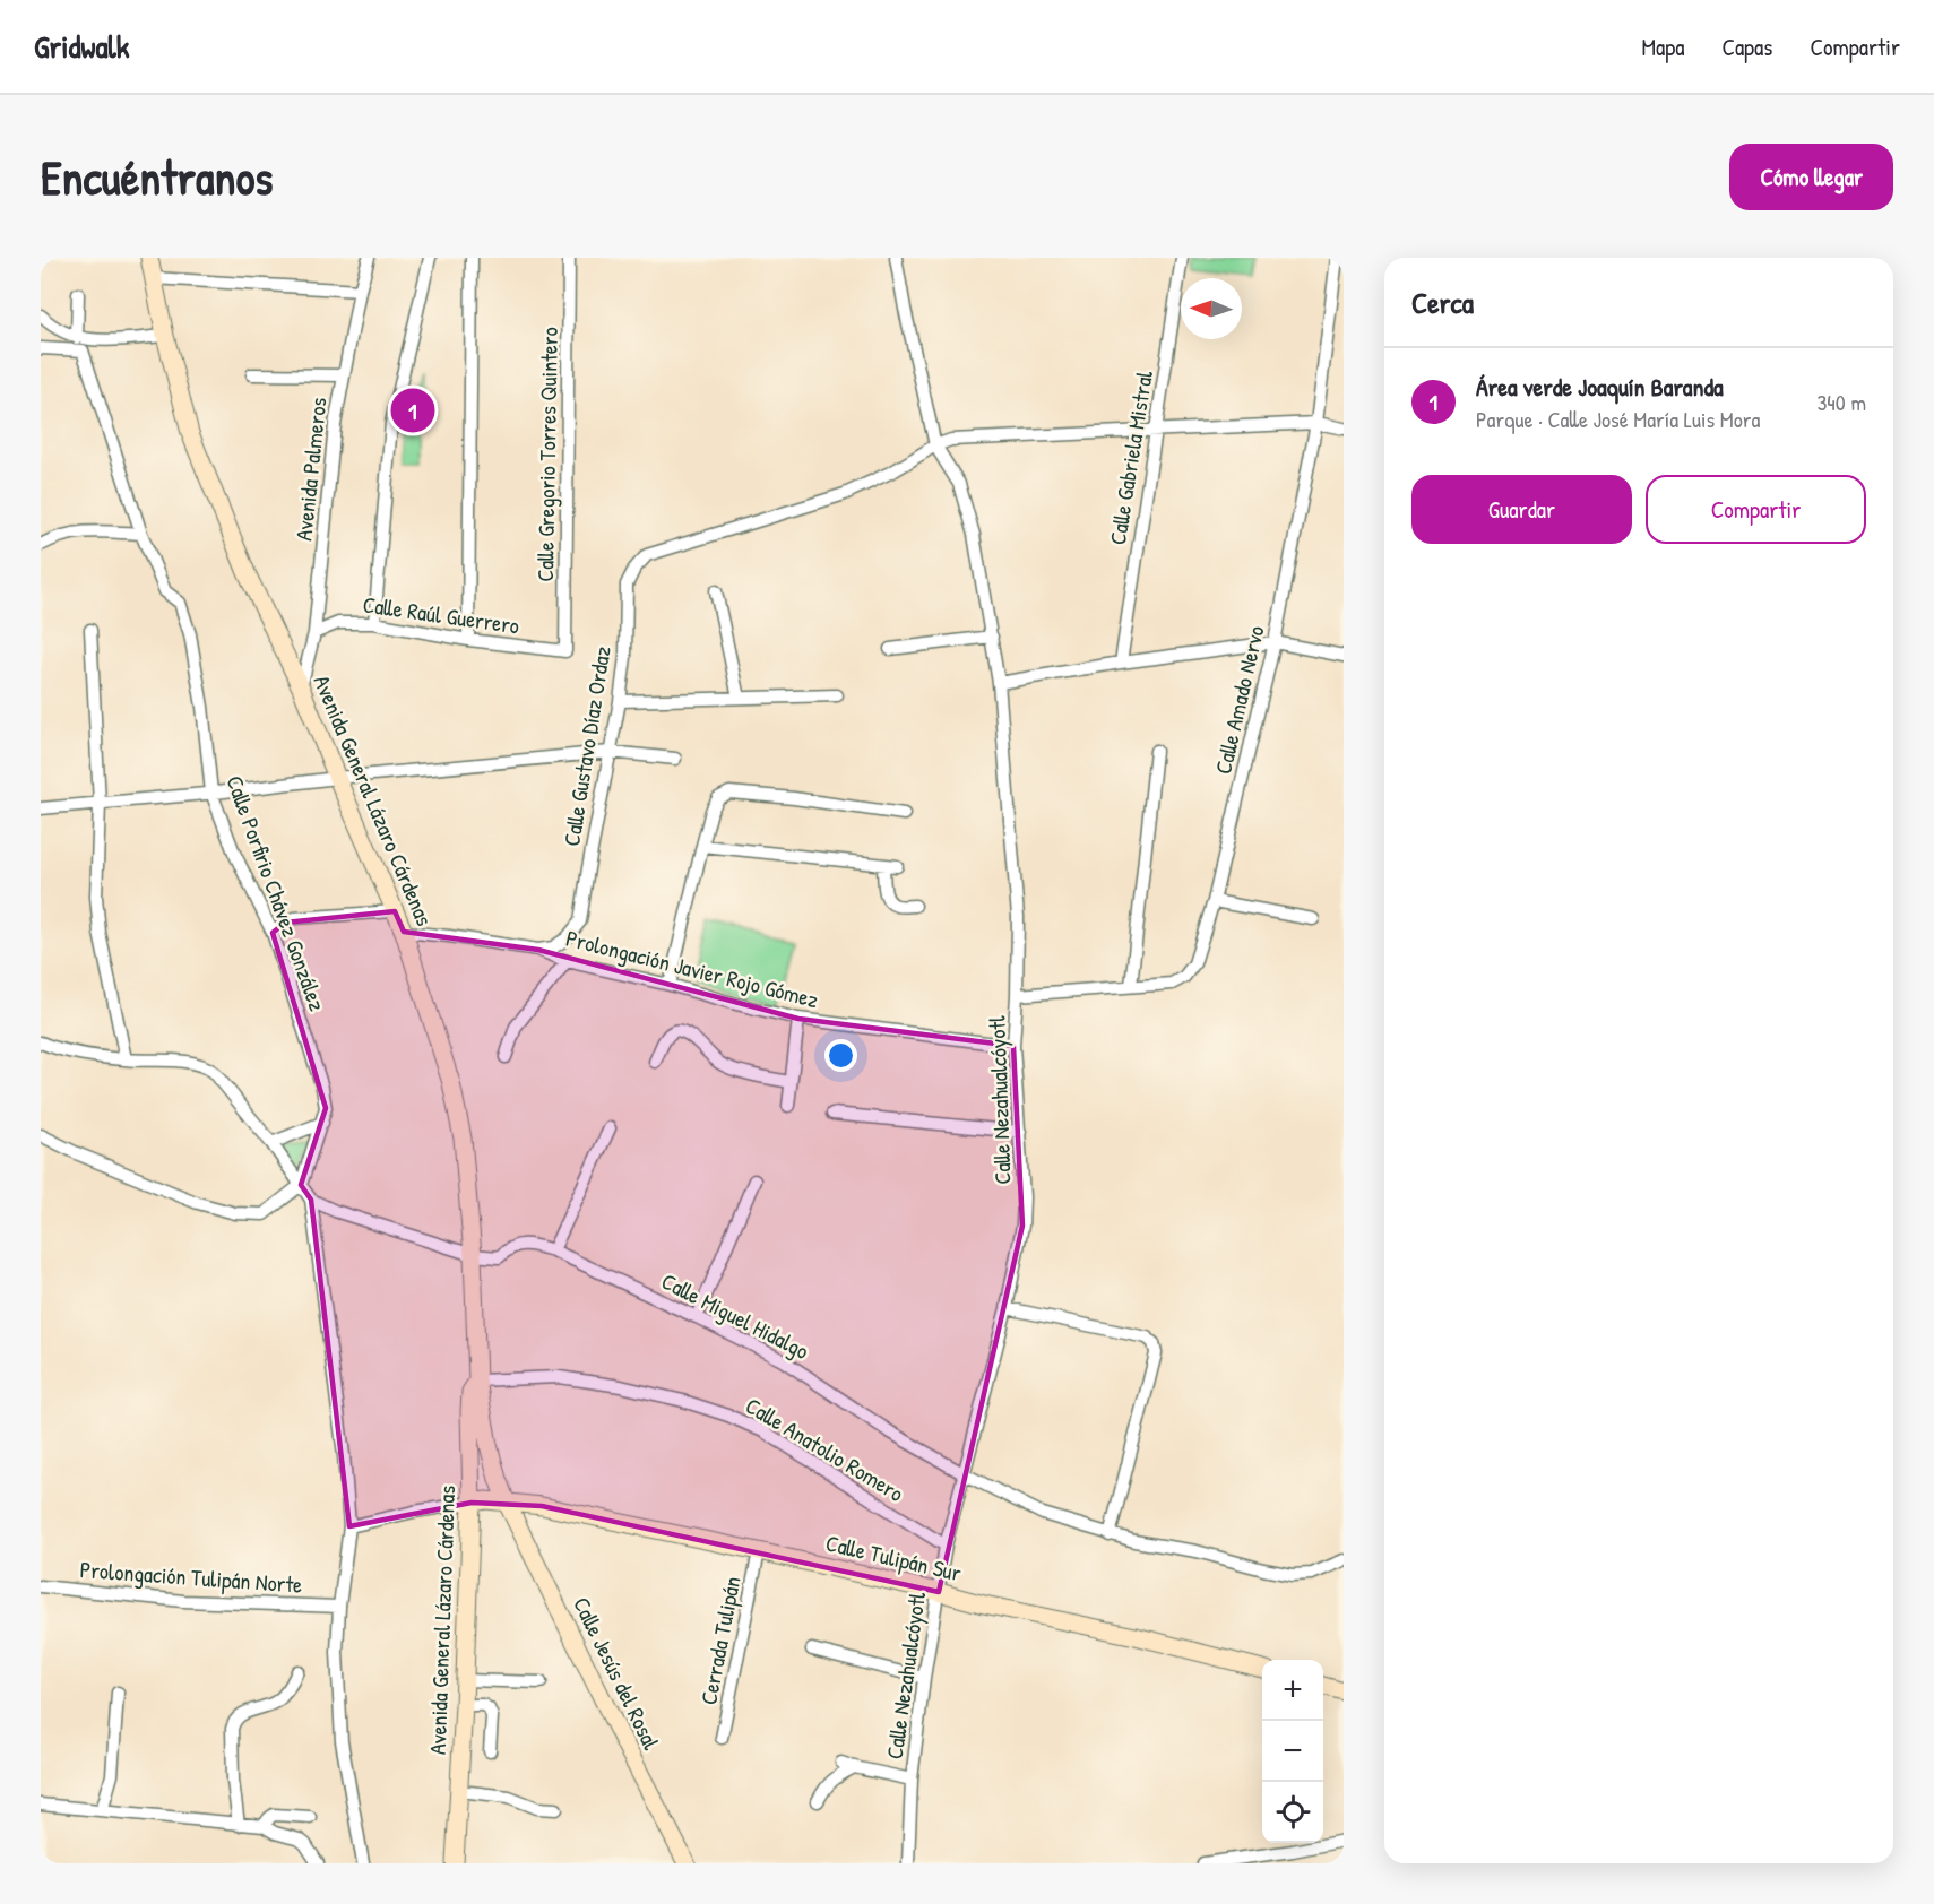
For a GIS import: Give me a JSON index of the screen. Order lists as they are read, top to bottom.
{
  "streets": {
    "street": [
      "Calle Gregorio Torres Quintero",
      "Calle Gabriela Mistral",
      "Avenida Palmeros",
      "Calle Raúl Guerrero",
      "Calle Amado Nervo",
      "Calle Gustavo Díaz Ordaz",
      "Avenida General Lázaro Cárdenas",
      "Calle Porfirio Chávez González",
      "Prolongación Javier Rojo Gómez",
      "Calle Nezahualcóyotl",
      "Calle Miguel Hidalgo",
      "Calle Anatolio Romero",
      "Calle Tulipán Sur",
      "Prolongación Tulipán Norte",
      "Cerrada Tulipán",
      "Calle Jesús del Rosal"
    ]
  },
  "crossings": [
    ["Calle Gregorio Torres Quintero", "Calle Raúl Guerrero"],
    ["Calle Gabriela Mistral", "Calle Gustavo Díaz Ordaz"],
    ["Avenida Palmeros", "Calle Raúl Guerrero"],
    ["Avenida Palmeros", "Avenida General Lázaro Cárdenas"],
    ["Calle Amado Nervo", "Calle Gustavo Díaz Ordaz"],
    ["Calle Amado Nervo", "Calle Nezahualcóyotl"],
    ["Calle Gustavo Díaz Ordaz", "Prolongación Javier Rojo Gómez"],
    ["Calle Gustavo Díaz Ordaz", "Calle Nezahualcóyotl"],
    ["Avenida General Lázaro Cárdenas", "Prolongación Javier Rojo Gómez"],
    ["Avenida General Lázaro Cárdenas", "Calle Miguel Hidalgo"],
    ["Avenida General Lázaro Cárdenas", "Calle Anatolio Romero"],
    ["Avenida General Lázaro Cárdenas", "Calle Tulipán Sur"],
    ["Avenida General Lázaro Cárdenas", "Calle Jesús del Rosal"],
    ["Prolongación Javier Rojo Gómez", "Calle Nezahualcóyotl"],
    ["Calle Nezahualcóyotl", "Calle Miguel Hidalgo"],
    ["Calle Nezahualcóyotl", "Calle Anatolio Romero"],
    ["Calle Nezahualcóyotl", "Calle Tulipán Sur"],
    ["Calle Tulipán Sur", "Cerrada Tulipán"],
    ["Calle Tulipán Sur", "Calle Jesús del Rosal"]
  ],
  "north": "left",
  "page": {
    "header": "Gridwalk",
    "nav": ["Mapa", "Capas", "Compartir"],
    "buttons": [
      "Cómo llegar",
      ["Guardar", "Compartir"]
    ],
    "title": "Encuéntranos",
    "heading": "Cerca",
    "list": [
      {
        "mark": "1",
        "name": "Área verde Joaquín Baranda",
        "note": "Parque · Calle José María Luis Mora",
        "value": "340 m"
      }
    ],
    "pins": "1",
    "map_buttons": ["+", "−"]
  }
}
